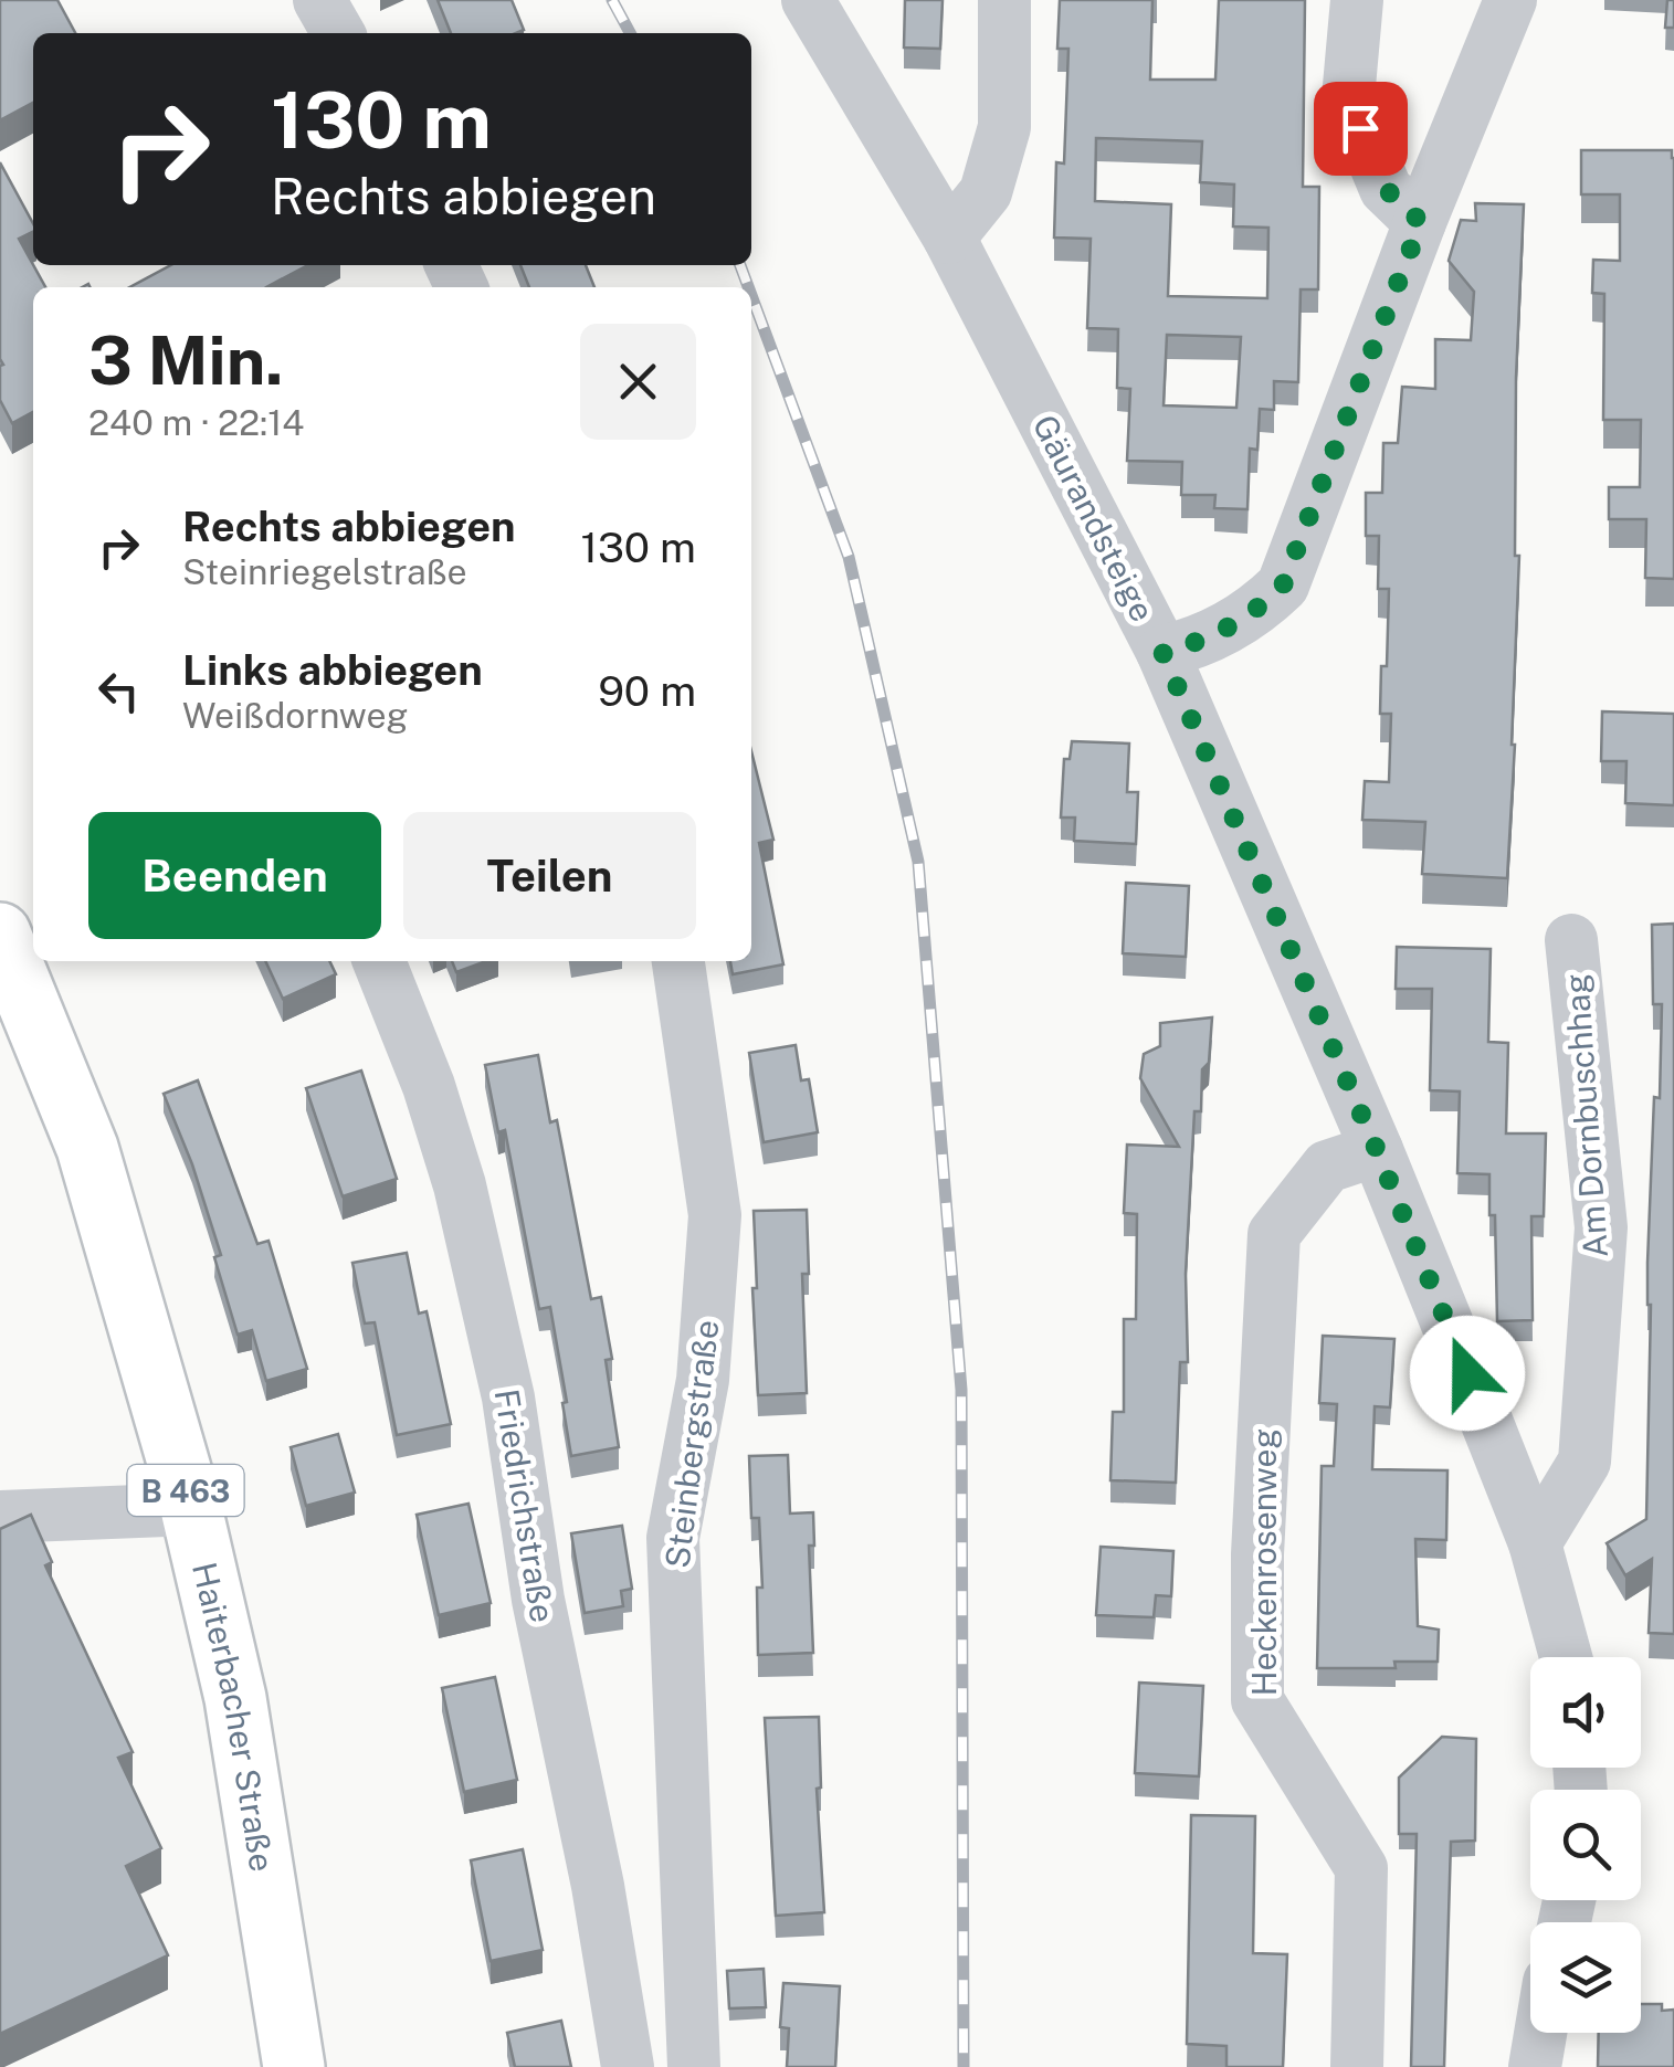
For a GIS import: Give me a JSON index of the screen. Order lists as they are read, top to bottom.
{
  "streets": {
    "main road": ["B 463", "Haiterbacher Straße"],
    "street": [
      "Gäurandsteige",
      "Am Dornbuschhag",
      "Steinbergstraße",
      "Friedrichstraße",
      "Heckenrosenweg"
    ]
  },
  "crossings": [
    ["Gäurandsteige", "Am Dornbuschhag"],
    ["Gäurandsteige", "Heckenrosenweg"]
  ],
  "page": {
    "turn": ["130 m", "Rechts abbiegen"],
    "heading": ["3 Min.", "240 m · 22:14"],
    "list": [
      {
        "name": "Rechts abbiegen",
        "note": "Steinriegelstraße",
        "value": "130 m"
      },
      {
        "name": "Links abbiegen",
        "note": "Weißdornweg",
        "value": "90 m"
      }
    ],
    "buttons": ["Beenden", "Teilen"]
  }
}
